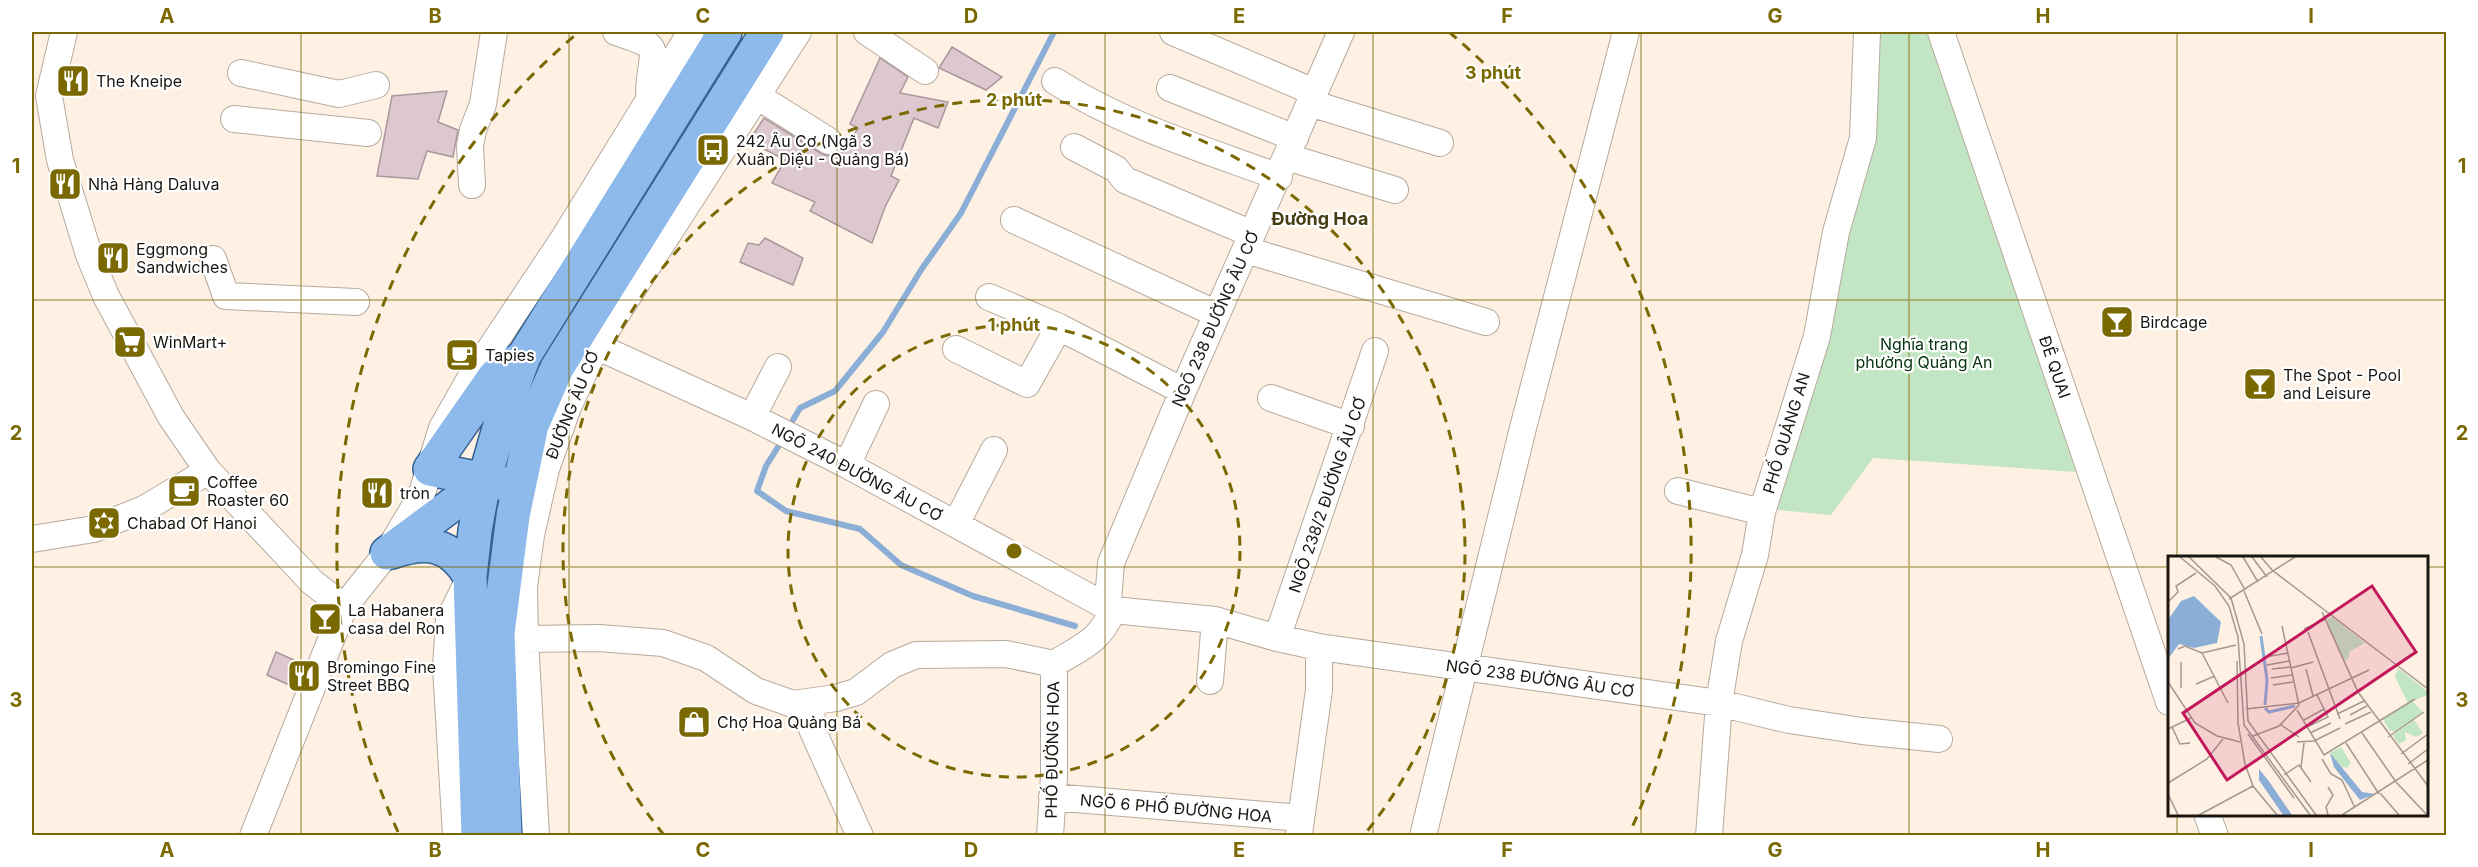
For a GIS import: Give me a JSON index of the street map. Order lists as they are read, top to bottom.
{
  "streets": {
    "main road": ["ĐƯỜNG ÂU CƠ"],
    "street": [
      "NGÕ 238 ĐƯỜNG ÂU CƠ",
      "ĐÊ QUAI",
      "PHỐ QUẢNG AN",
      "NGÕ 240 ĐƯỜNG ÂU CƠ",
      "NGÕ 238/2 ĐƯỜNG ÂU CƠ",
      "PHỐ ĐƯỜNG HOA",
      "NGÕ 6 PHỐ ĐƯỜNG HOA"
    ]
  },
  "crossings": [
    ["NGÕ 238 ĐƯỜNG ÂU CƠ", "PHỐ QUẢNG AN"],
    ["NGÕ 238 ĐƯỜNG ÂU CƠ", "NGÕ 240 ĐƯỜNG ÂU CƠ"],
    ["NGÕ 238 ĐƯỜNG ÂU CƠ", "NGÕ 238/2 ĐƯỜNG ÂU CƠ"],
    ["ĐƯỜNG ÂU CƠ", "NGÕ 240 ĐƯỜNG ÂU CƠ"],
    ["PHỐ ĐƯỜNG HOA", "NGÕ 6 PHỐ ĐƯỜNG HOA"]
  ],
  "districts": ["Đường Hoa"],
  "parks": ["Nghĩa trang phường Quảng An"],
  "places": {
    "restaurant": [
      "The Kneipe",
      "Nhà Hàng Daluva",
      "Eggmong Sandwiches",
      "tròn",
      "Bromingo Fine Street BBQ"
    ],
    "bus stop": ["242 Âu Cơ (Ngã 3 Xuân Diệu - Quảng Bá)"],
    "bar": ["Birdcage", "The Spot - Pool and Leisure", "La Habanera casa del Ron"],
    "supermarket": ["WinMart+"],
    "cafe": ["Tapies", "Coffee Roaster 60"],
    "synagogue": ["Chabad Of Hanoi"],
    "shop": ["Chợ Hoa Quảng Bá"]
  },
  "grid": {
    "columns": [
      "A",
      "B",
      "C",
      "D",
      "E",
      "F",
      "G",
      "H",
      "I"
    ],
    "rows": ["1", "2", "3"]
  },
  "rings": ["3 phút", "2 phút", "1 phút"]
}
